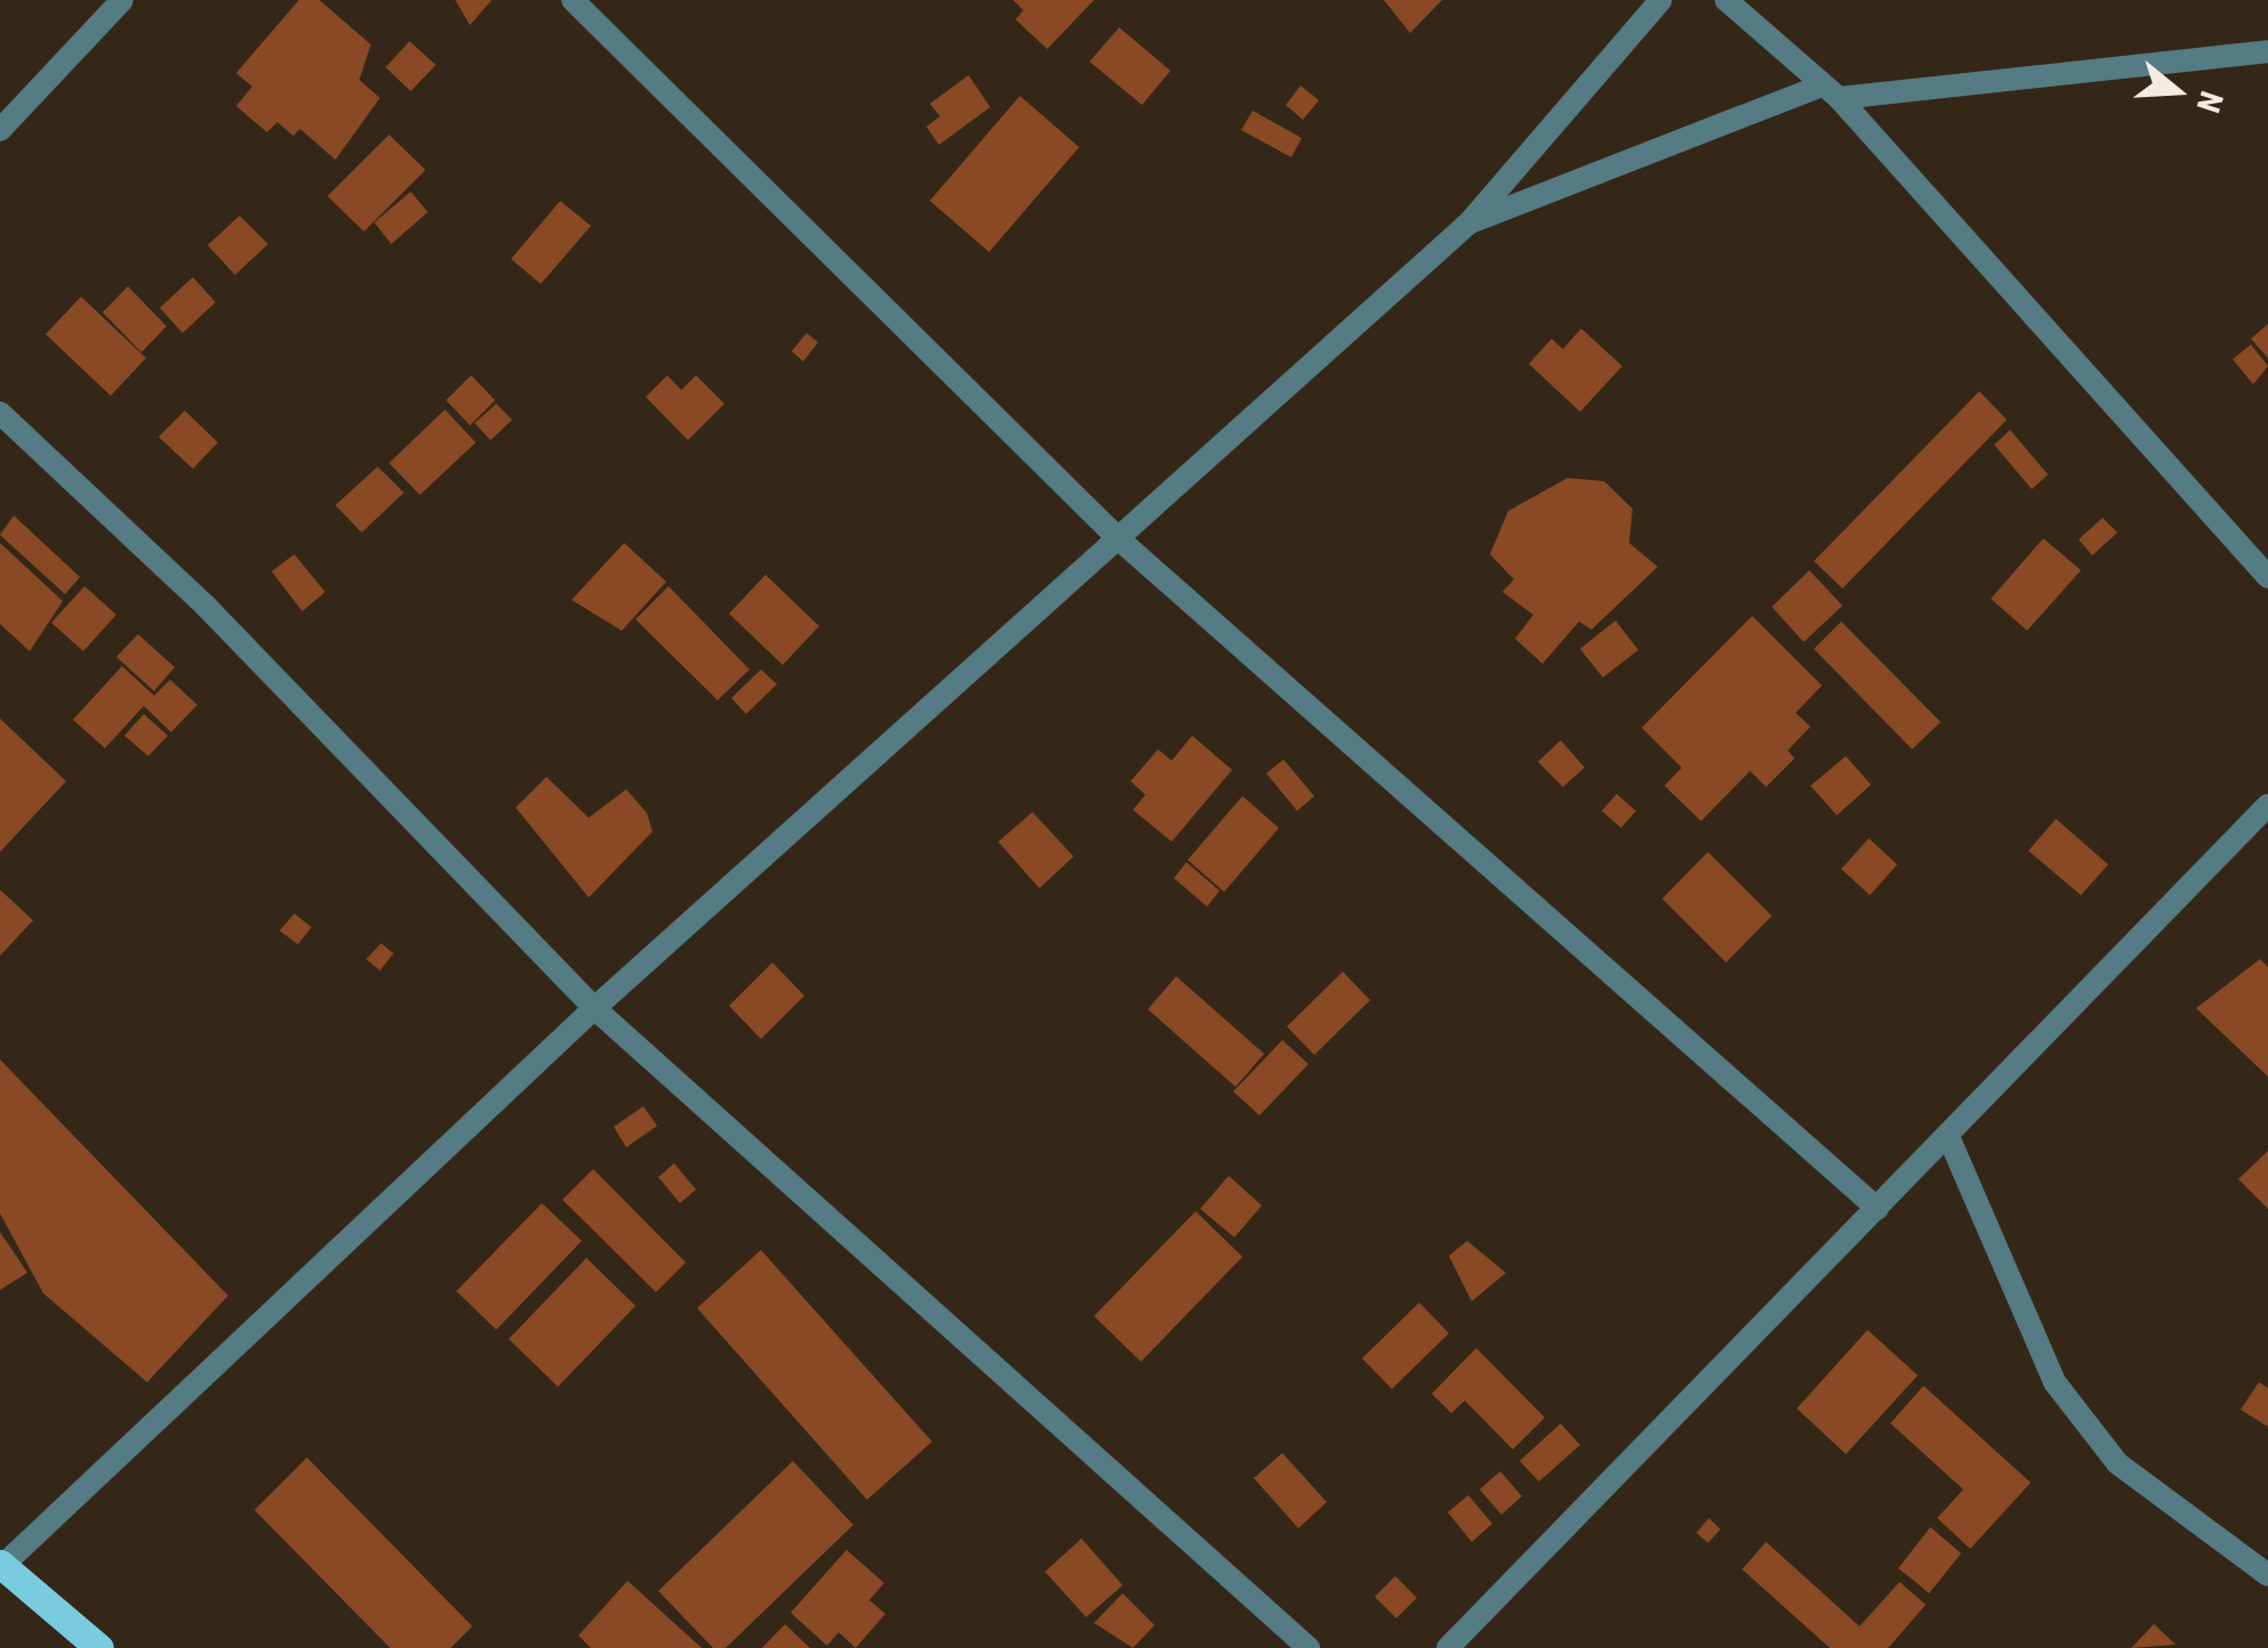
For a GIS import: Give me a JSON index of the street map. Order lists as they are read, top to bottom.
{
  "north": "right"
}
